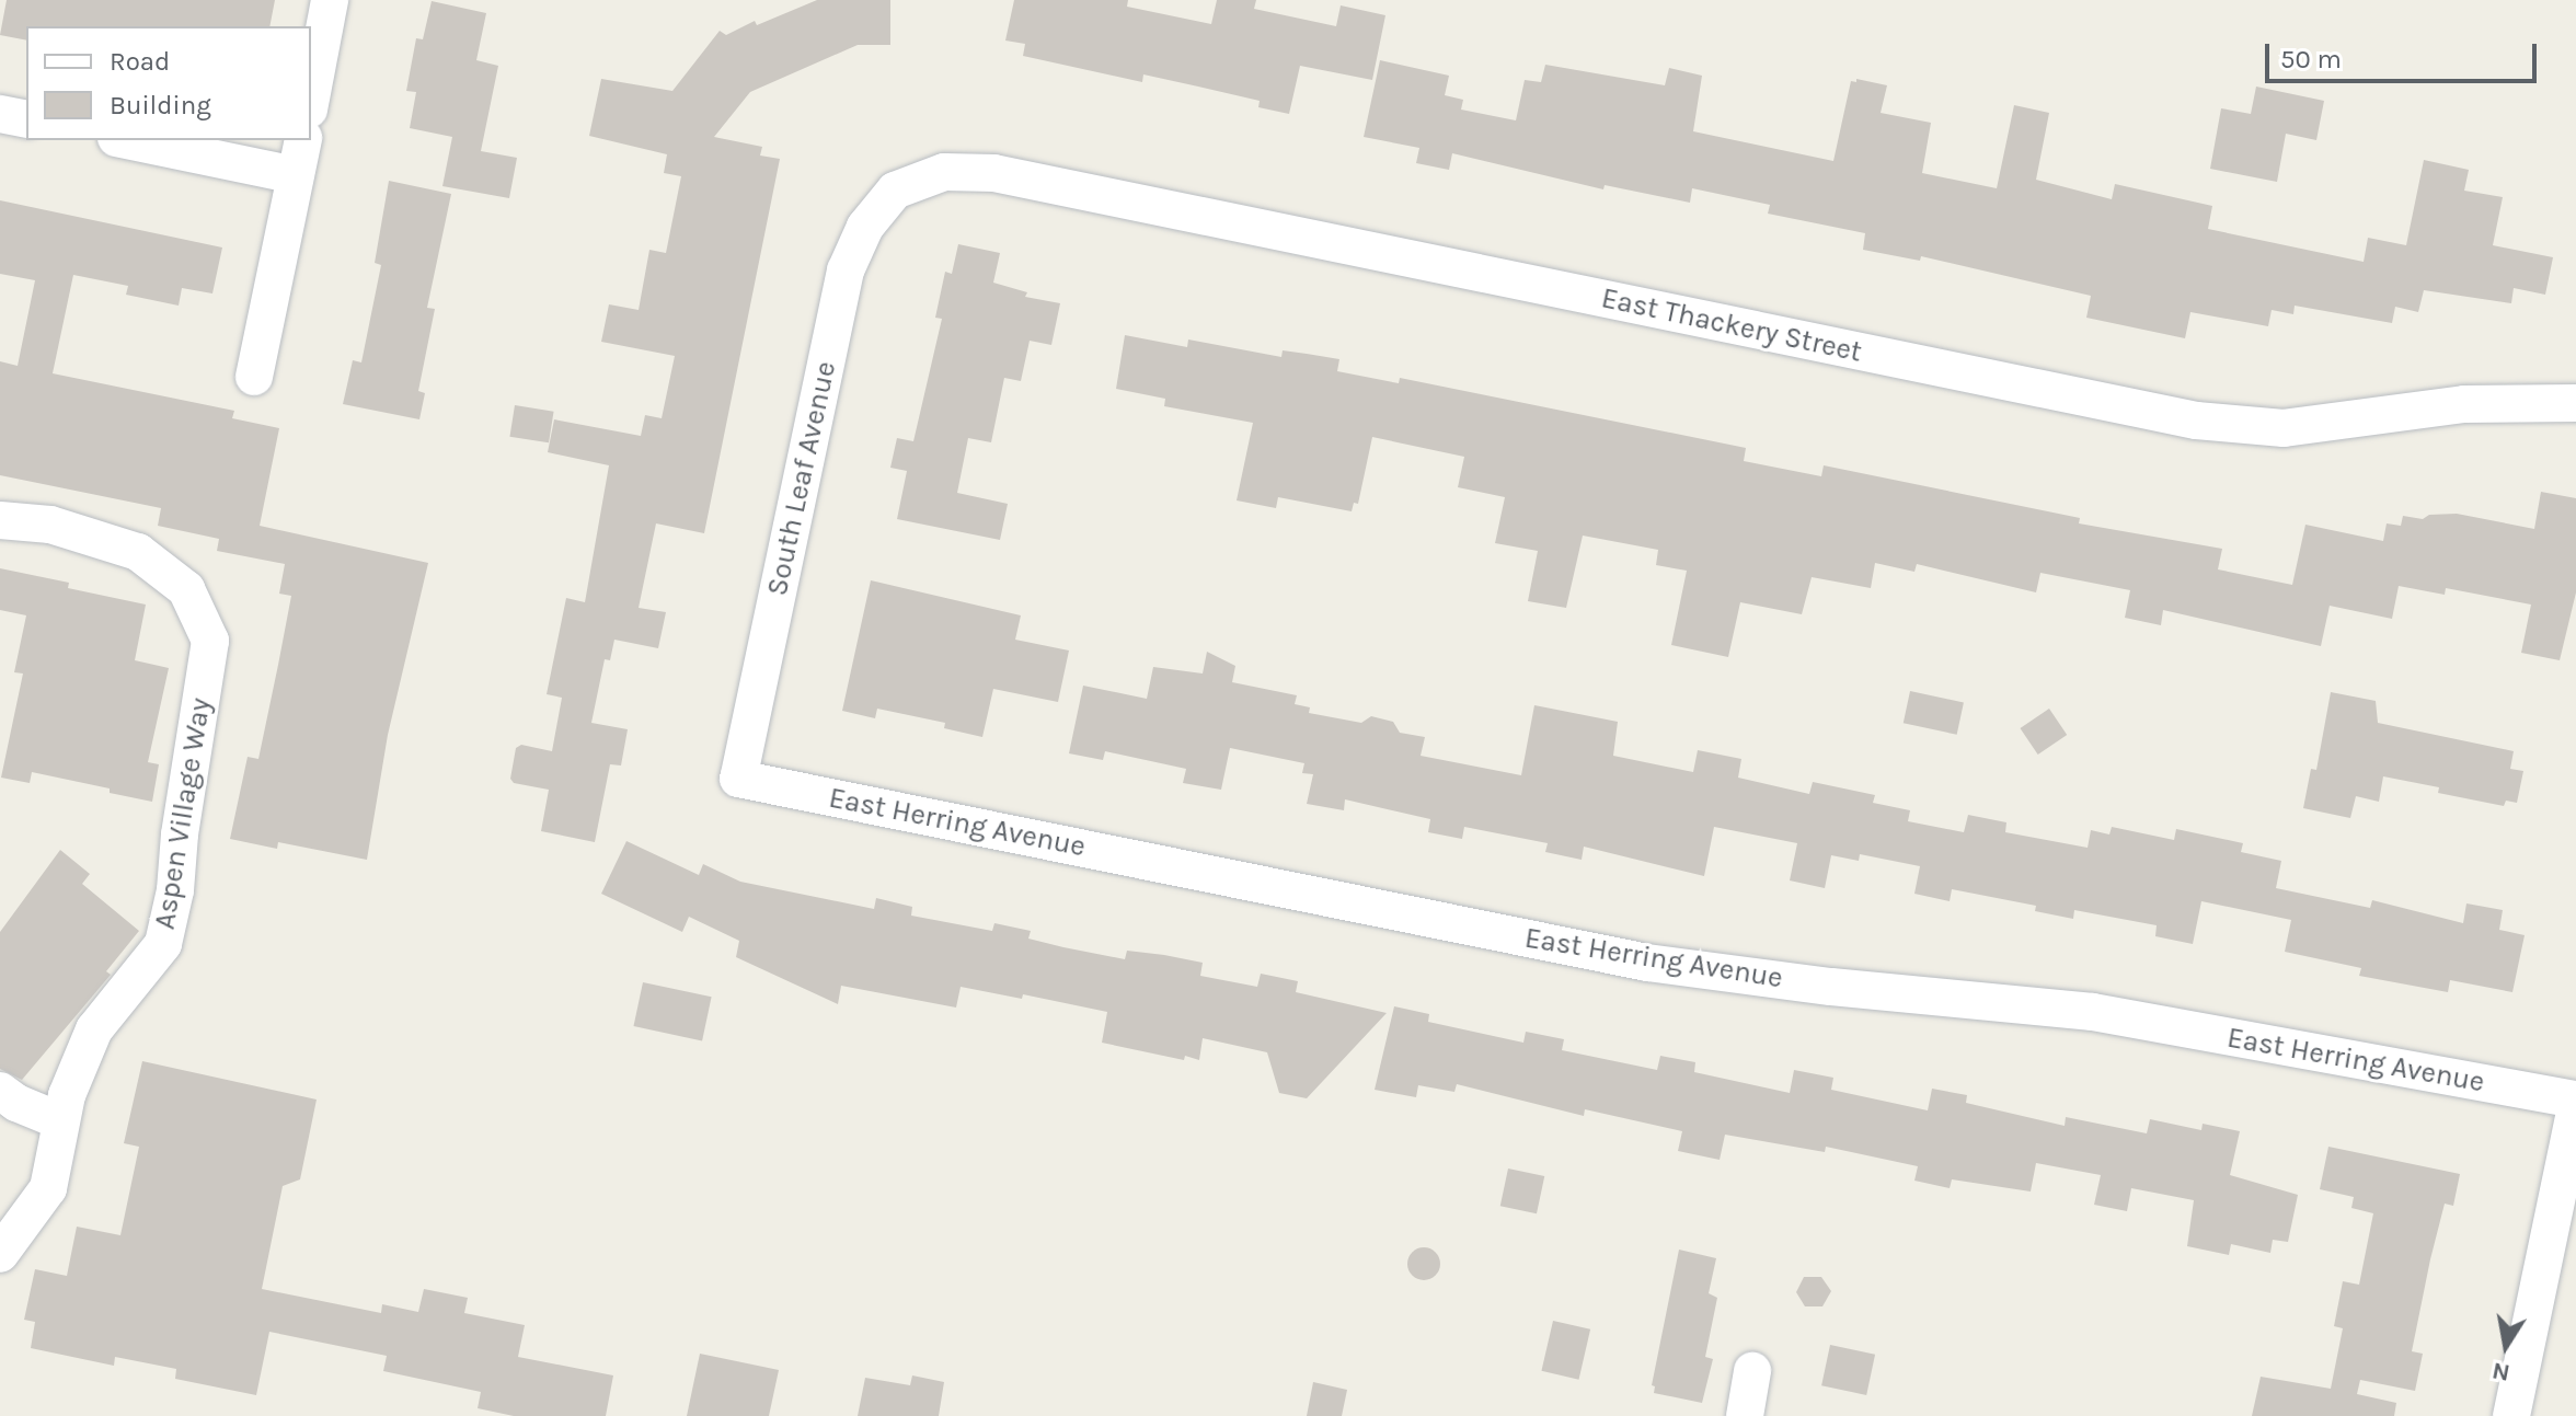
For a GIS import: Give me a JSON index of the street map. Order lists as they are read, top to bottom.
{
  "streets": {
    "street": [
      "East Thackery Street",
      "South Leaf Avenue",
      "Aspen Village Way",
      "East Herring Avenue"
    ]
  },
  "crossings": [
    ["East Thackery Street", "South Leaf Avenue"],
    ["South Leaf Avenue", "East Herring Avenue"]
  ],
  "legend": ["Road", "Building"],
  "scale_bar": "50 m",
  "north": "bottom"
}
